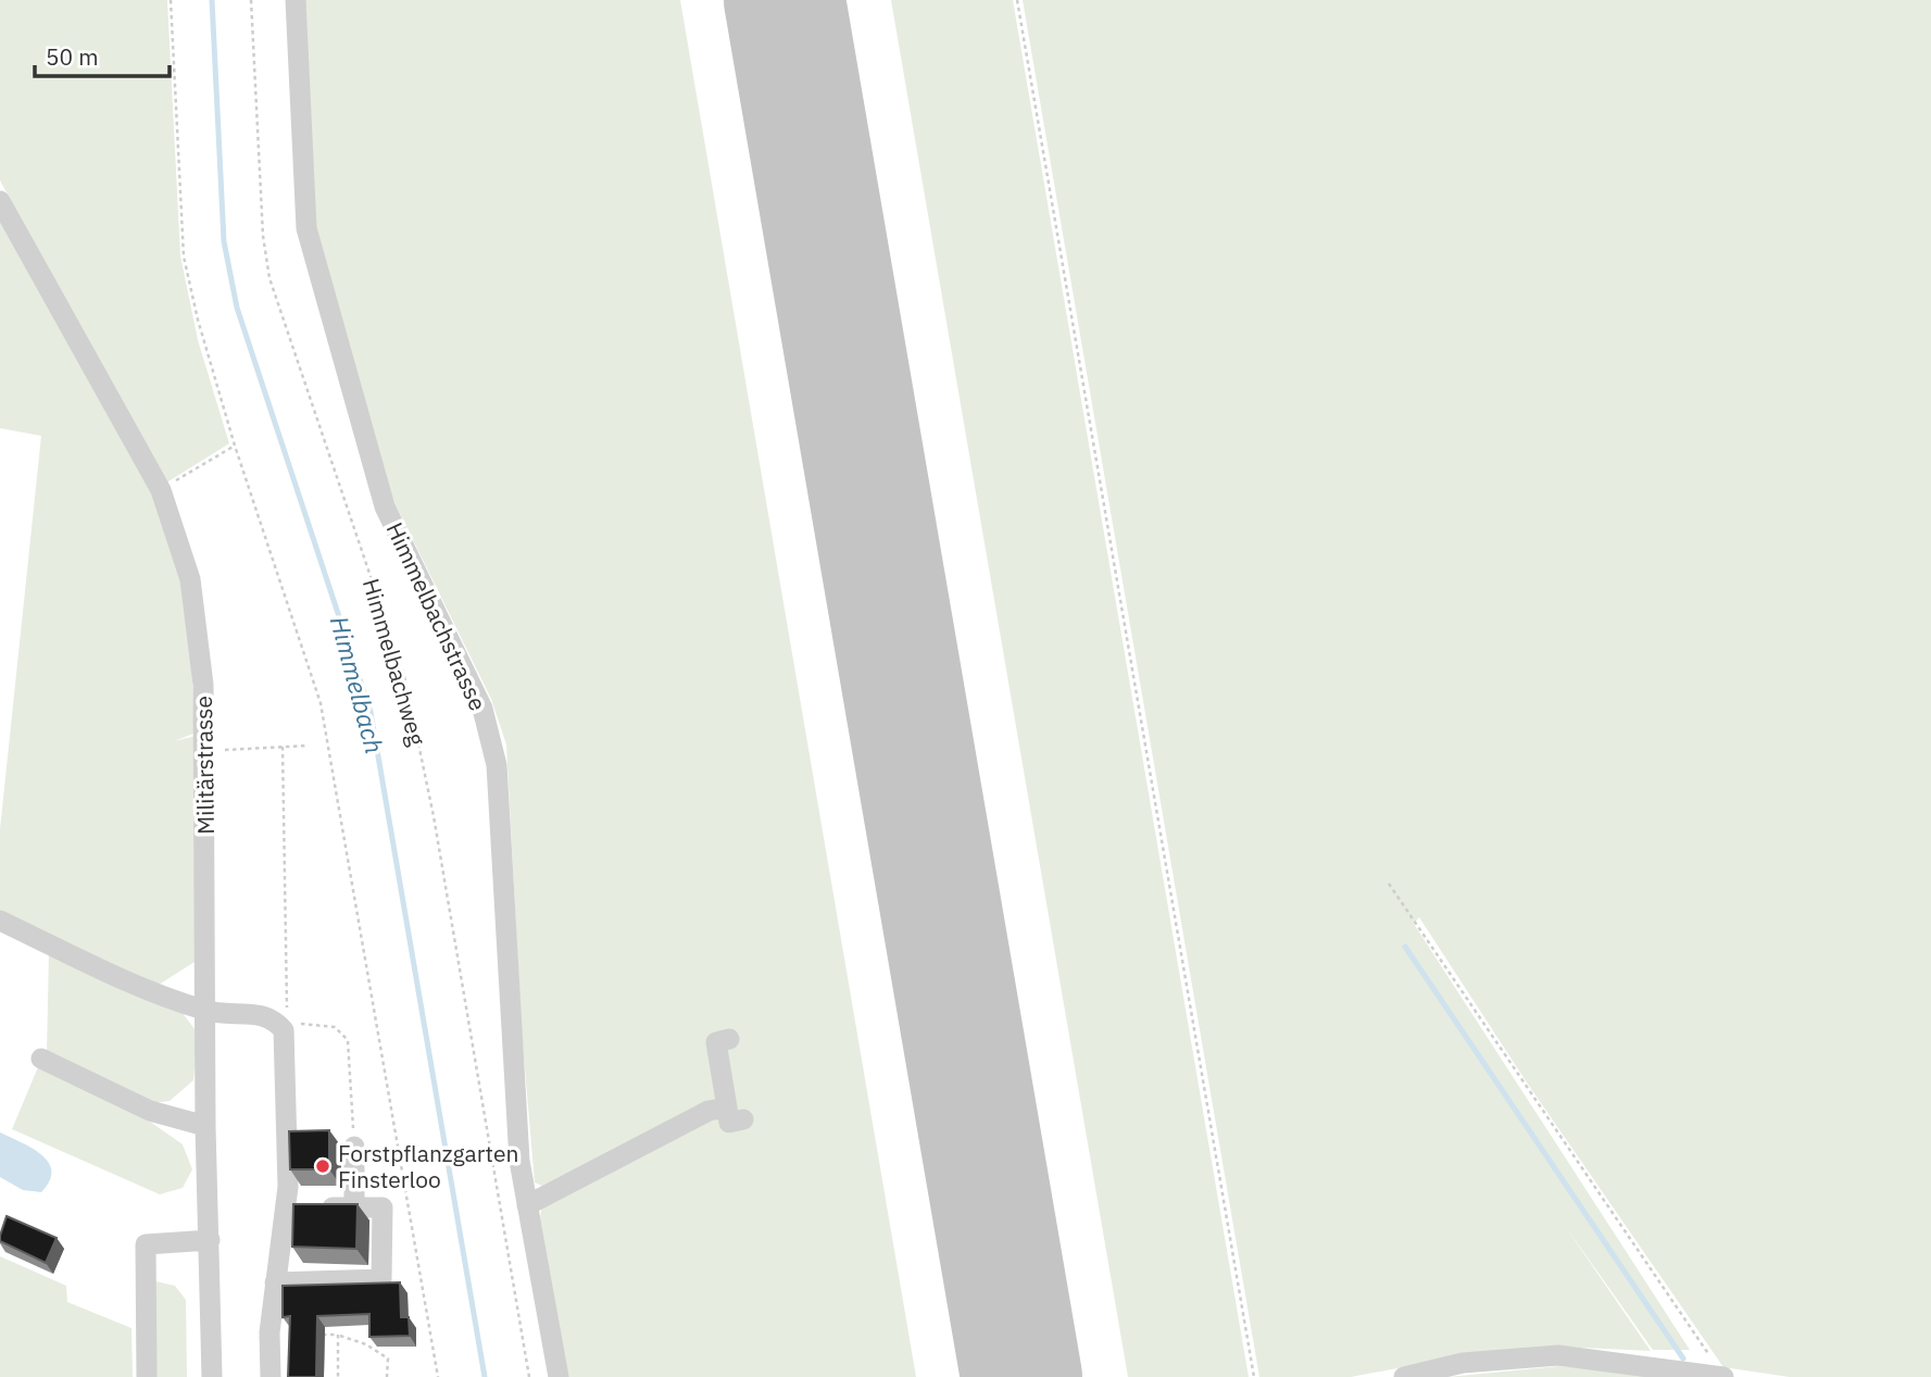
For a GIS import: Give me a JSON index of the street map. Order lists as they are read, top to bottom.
{
  "streets": {
    "street": ["Himmelbachstrasse", "Militärstrasse"],
    "path": ["Himmelbachweg"]
  },
  "water": ["Himmelbach"],
  "places": ["Forstpflanzgarten Finsterloo"],
  "scale_bar": "50 m"
}
